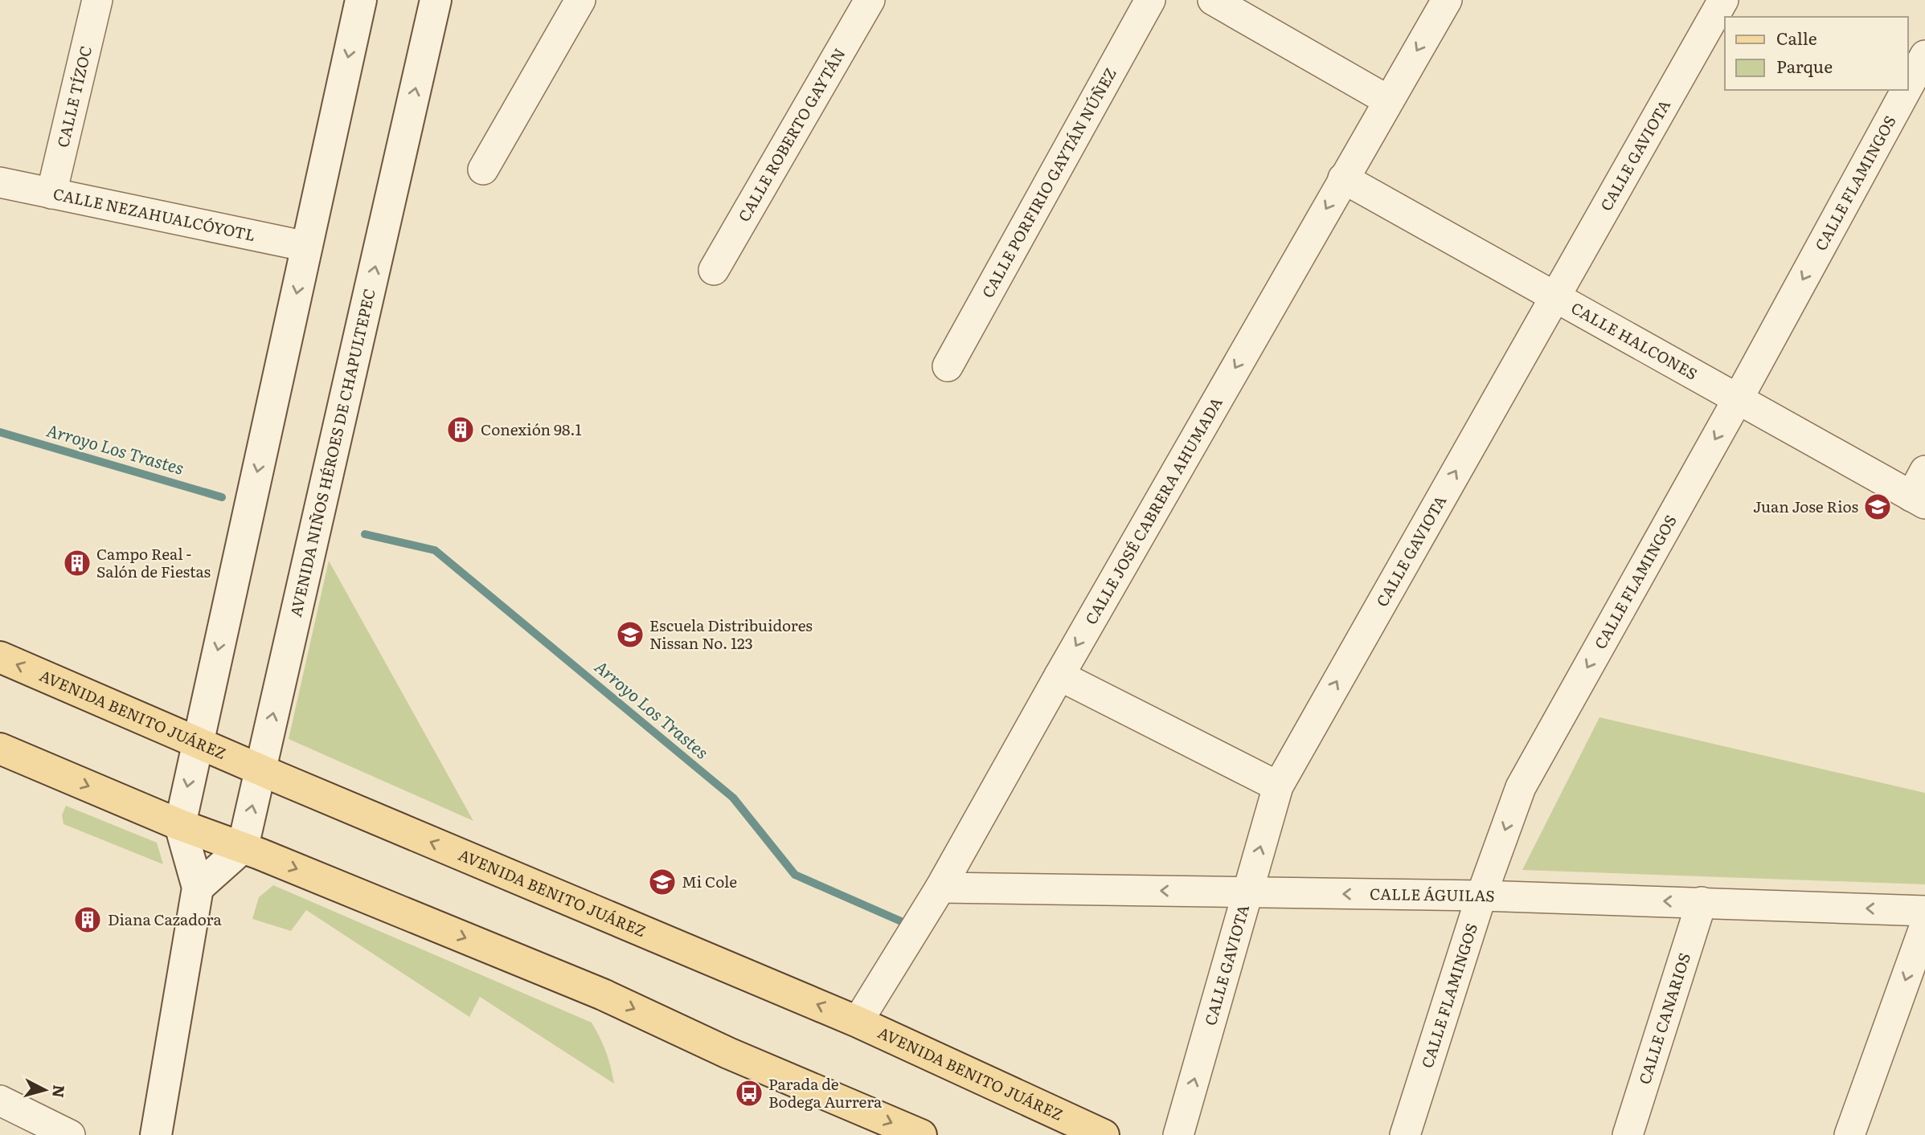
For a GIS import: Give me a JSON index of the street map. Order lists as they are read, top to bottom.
{
  "streets": {
    "main road": ["AVENIDA NIÑOS HÉROES DE CHAPULTEPEC", "AVENIDA BENITO JUÁREZ"],
    "street": [
      "CALLE TÍZOC",
      "CALLE ROBERTO GAYTÁN",
      "CALLE GAVIOTA",
      "CALLE PORFIRIO GAYTÁN NÚÑEZ",
      "CALLE FLAMINGOS",
      "CALLE NEZAHUALCÓYOTL",
      "CALLE HALCONES",
      "CALLE JOSÉ CABRERA AHUMADA",
      "CALLE ÁGUILAS",
      "CALLE CANARIOS"
    ]
  },
  "crossings": [
    ["CALLE TÍZOC", "CALLE NEZAHUALCÓYOTL"],
    ["CALLE GAVIOTA", "CALLE HALCONES"],
    ["CALLE GAVIOTA", "CALLE ÁGUILAS"],
    ["CALLE FLAMINGOS", "CALLE HALCONES"],
    ["CALLE FLAMINGOS", "CALLE ÁGUILAS"],
    ["CALLE HALCONES", "CALLE JOSÉ CABRERA AHUMADA"],
    ["AVENIDA NIÑOS HÉROES DE CHAPULTEPEC", "AVENIDA BENITO JUÁREZ"],
    ["CALLE JOSÉ CABRERA AHUMADA", "AVENIDA BENITO JUÁREZ"],
    ["CALLE JOSÉ CABRERA AHUMADA", "CALLE ÁGUILAS"],
    ["CALLE ÁGUILAS", "CALLE CANARIOS"]
  ],
  "one_way": [
    "CALLE GAVIOTA",
    "CALLE FLAMINGOS",
    "CALLE JOSÉ CABRERA AHUMADA",
    "CALLE ÁGUILAS"
  ],
  "water": ["Arroyo Los Trastes"],
  "places": {
    "building": ["Conexión 98.1", "Campo Real - Salón de Fiestas", "Diana Cazadora"],
    "school or university": ["Juan Jose Rios", "Escuela Distribuidores Nissan No. 123", "Mi Cole"],
    "bus stop": ["Parada de Bodega Aurrera"]
  },
  "legend": ["Calle", "Parque"],
  "north": "right"
}
